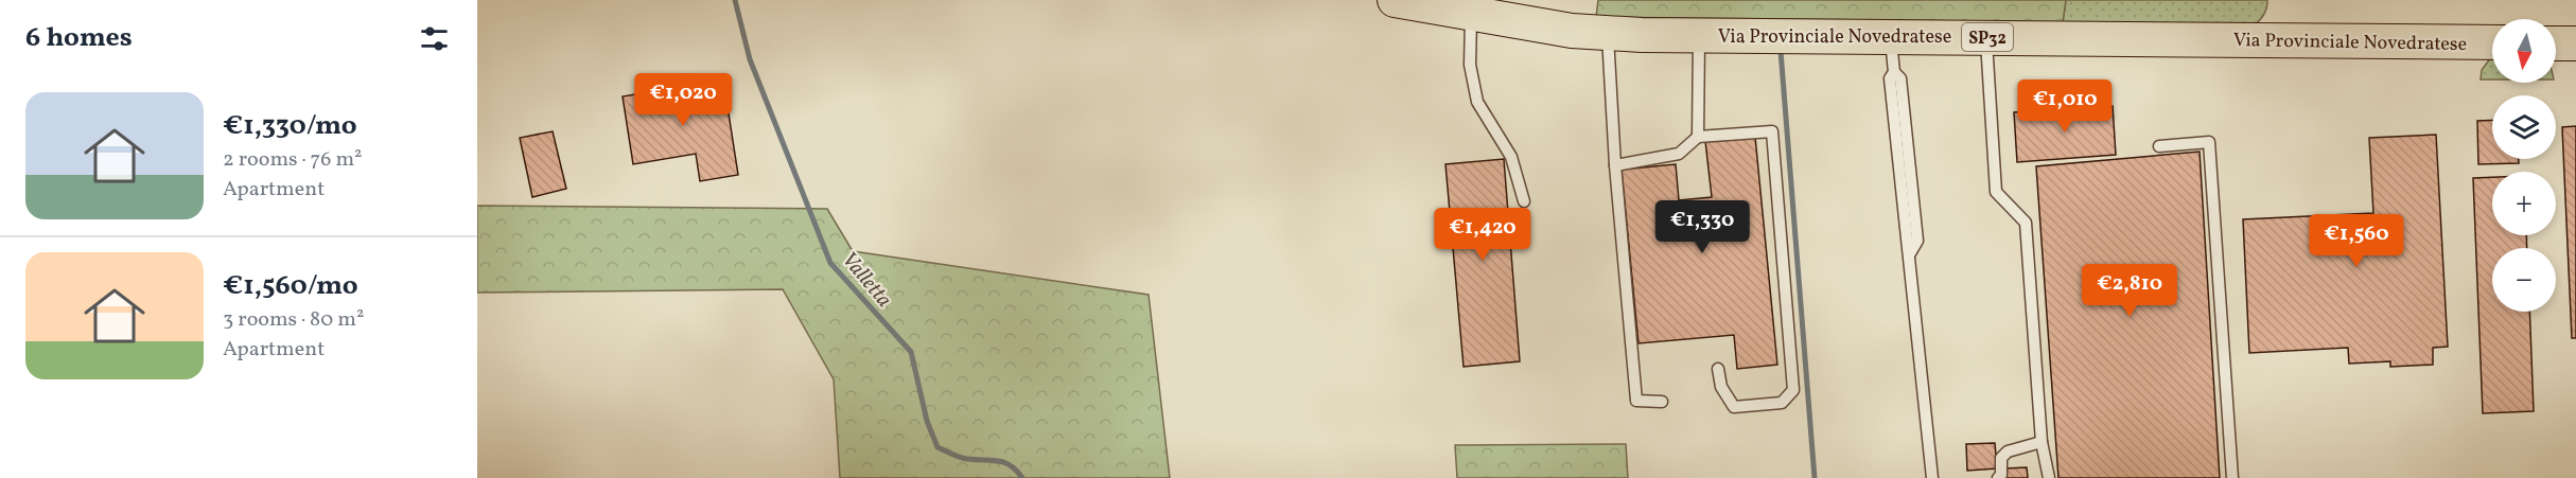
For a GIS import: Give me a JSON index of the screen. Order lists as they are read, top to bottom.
{
  "streets": {
    "main road": ["Via Provinciale Novedratese", "SP32"]
  },
  "crossings": [
    ["Via Provinciale Novedratese", "SP32"]
  ],
  "water": ["Valletta"],
  "north": "bottom",
  "page": {
    "heading": "6 homes",
    "map_buttons": ["+", "−"],
    "price": [
      "€1,020",
      "€1,010",
      "€1,330",
      "€1,420",
      "€1,560",
      "€2,810"
    ],
    "list": [
      {
        "name": "€1,330/mo",
        "note": "2 rooms · 76 m² · Apartment"
      },
      {
        "name": "€1,560/mo",
        "note": "3 rooms · 80 m² · Apartment"
      }
    ]
  }
}
